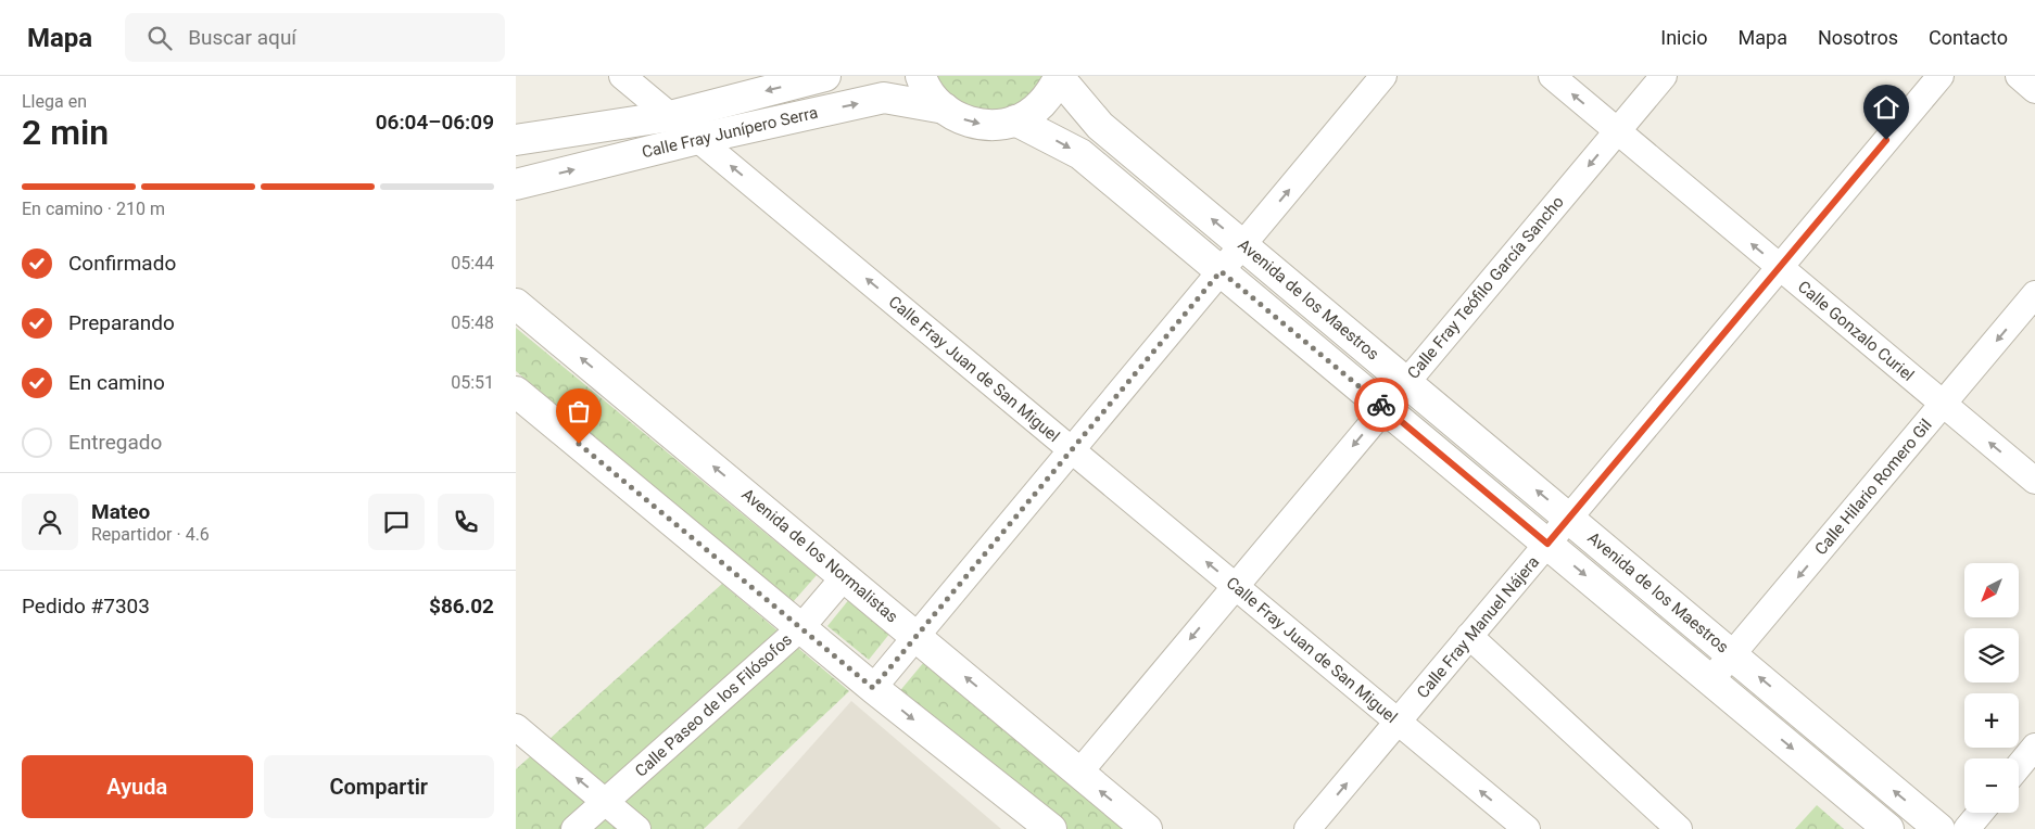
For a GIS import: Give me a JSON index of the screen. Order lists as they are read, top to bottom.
{
  "streets": {
    "street": [
      "Calle Fray Junípero Serra",
      "Calle Fray Teófilo García Sancho",
      "Avenida de los Maestros",
      "Calle Gonzalo Curiel",
      "Calle Fray Juan de San Miguel",
      "Calle Hilario Romero Gil",
      "Avenida de los Normalistas",
      "Calle Fray Manuel Nájera",
      "Calle Paseo de los Filósofos"
    ]
  },
  "crossings": [
    ["Calle Fray Junípero Serra", "Calle Fray Juan de San Miguel"],
    ["Calle Fray Teófilo García Sancho", "Avenida de los Maestros"],
    ["Calle Fray Teófilo García Sancho", "Calle Gonzalo Curiel"],
    ["Calle Fray Teófilo García Sancho", "Calle Fray Juan de San Miguel"],
    ["Calle Fray Teófilo García Sancho", "Avenida de los Normalistas"],
    ["Avenida de los Maestros", "Calle Hilario Romero Gil"],
    ["Avenida de los Maestros", "Calle Fray Manuel Nájera"],
    ["Calle Gonzalo Curiel", "Calle Hilario Romero Gil"],
    ["Calle Gonzalo Curiel", "Calle Fray Manuel Nájera"],
    ["Calle Fray Juan de San Miguel", "Calle Fray Manuel Nájera"],
    ["Avenida de los Normalistas", "Calle Paseo de los Filósofos"]
  ],
  "one_way": ["Calle Gonzalo Curiel", "Calle Fray Juan de San Miguel", "Calle Hilario Romero Gil"],
  "north": "bottom left",
  "page": {
    "header": "Mapa",
    "search": "Buscar aquí",
    "nav": [
      "Inicio",
      "Mapa",
      "Nosotros",
      "Contacto"
    ],
    "heading": ["2 min", "Llega en", "06:04–06:09"],
    "panel": [
      "Mateo",
      "Repartidor · 4.6",
      "Pedido #7303",
      "$86.02"
    ],
    "bar": "En camino · 210 m",
    "list": [
      ["Confirmado", "05:44"],
      ["Preparando", "05:48"],
      ["En camino", "05:51"],
      "Entregado"
    ],
    "map_buttons": ["+", "−"],
    "buttons": ["Ayuda", "Compartir"]
  }
}
